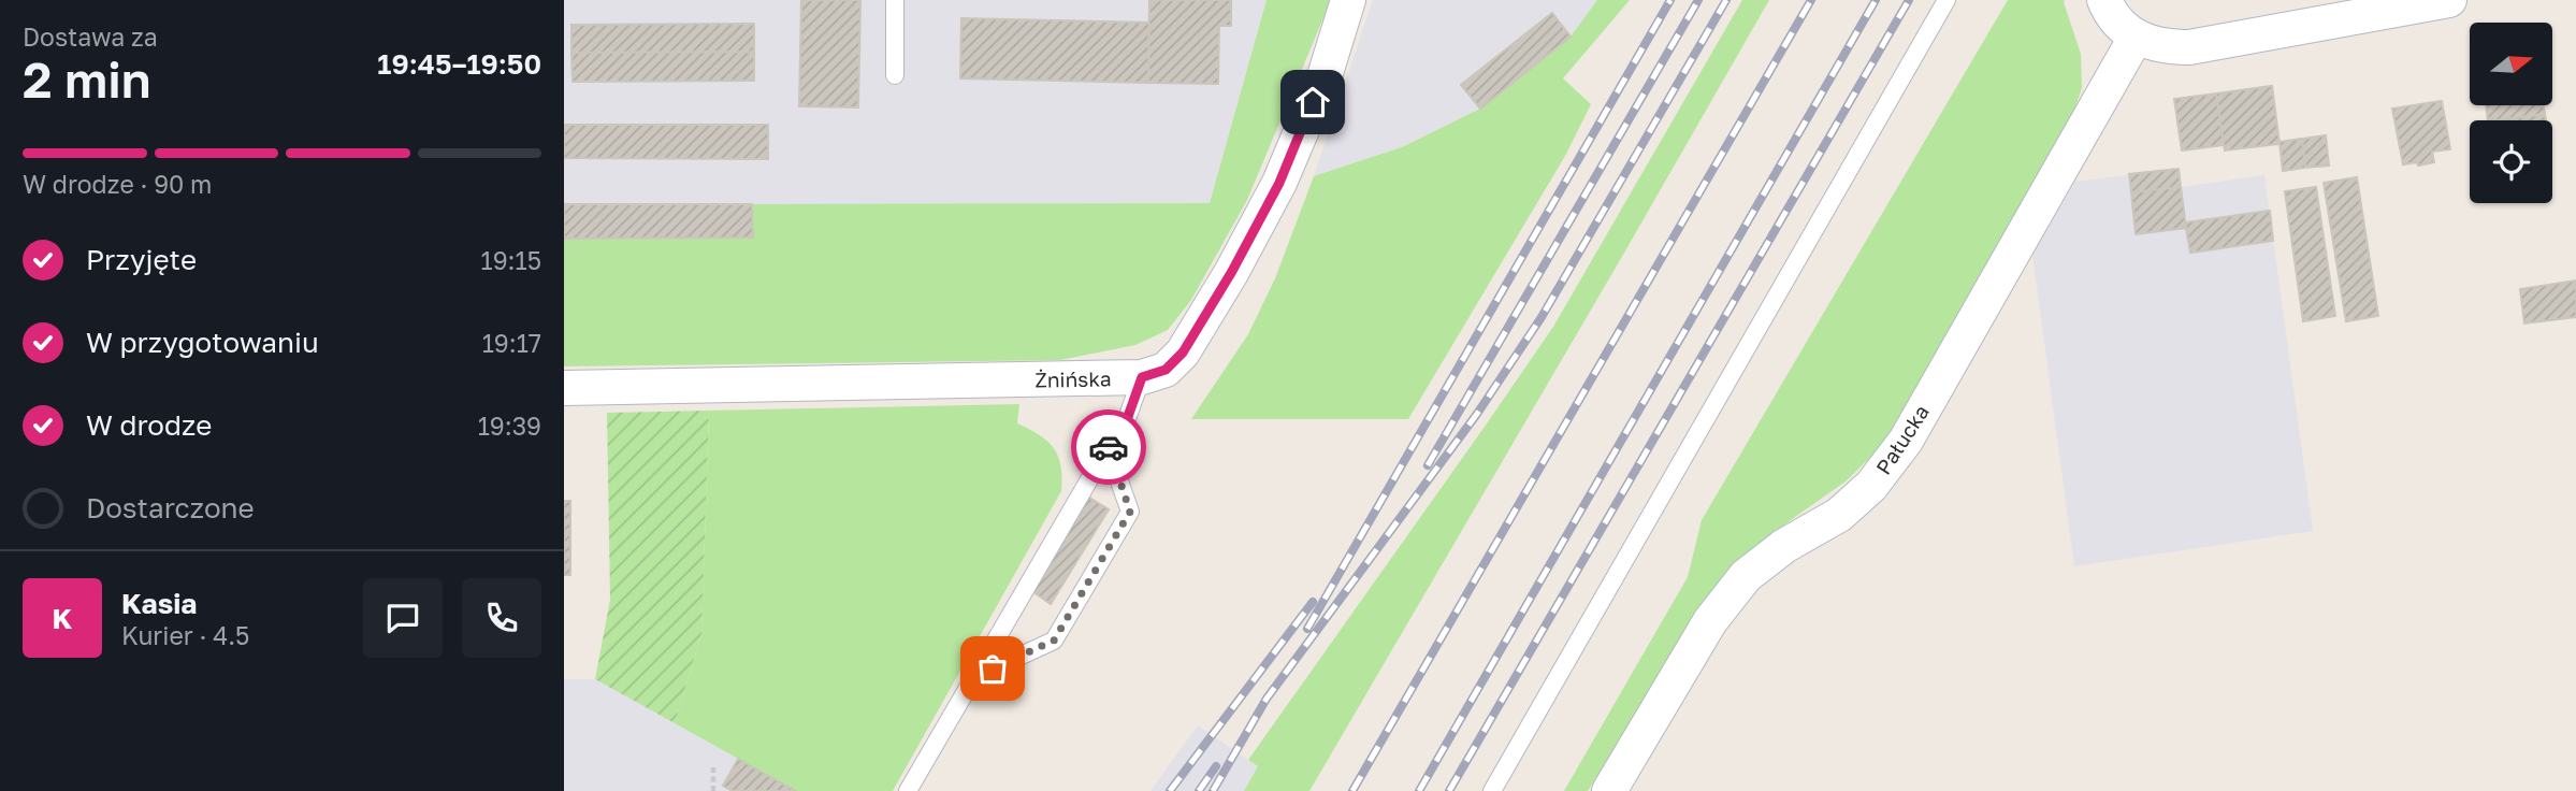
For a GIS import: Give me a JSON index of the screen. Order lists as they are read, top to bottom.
{
  "streets": {
    "street": ["Żnińska", "Pałucka"]
  },
  "north": "right",
  "page": {
    "heading": ["2 min", "Dostawa za", "19:45–19:50"],
    "panel": ["Kasia", "Kurier · 4.5"],
    "bar": "W drodze · 90 m",
    "list": [
      ["Przyjęte", "19:15"],
      ["W przygotowaniu", "19:17"],
      ["W drodze", "19:39"],
      "Dostarczone"
    ],
    "round": "K"
  }
}
